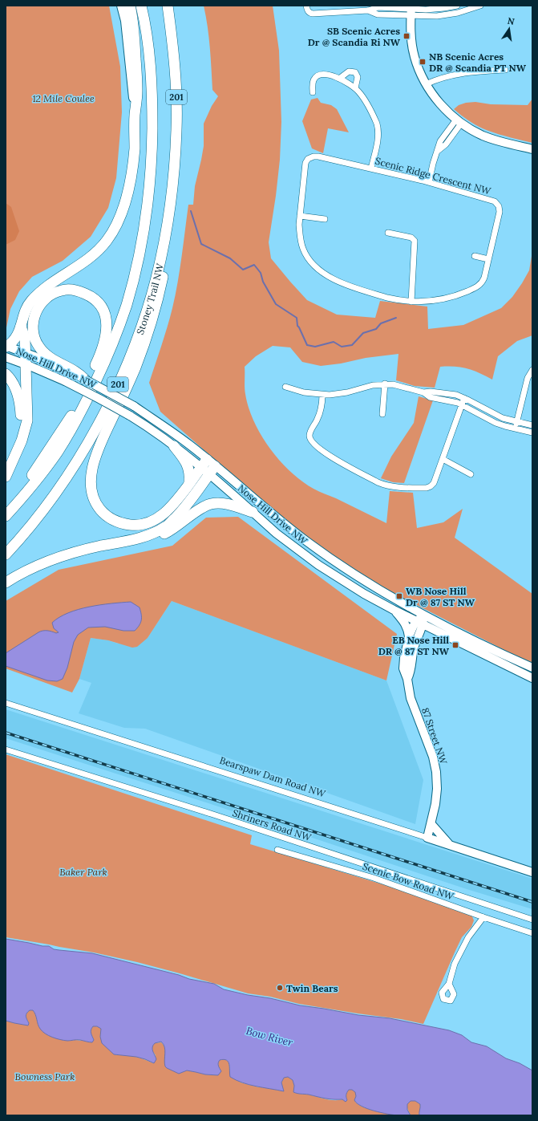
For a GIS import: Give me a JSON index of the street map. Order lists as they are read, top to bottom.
{
  "streets": {
    "highway": ["201", "Stoney Trail NW"],
    "main road": ["Nose Hill Drive NW", "87 Street NW", "Bearspaw Dam Road NW"],
    "street": ["Scenic Ridge Crescent NW", "Shriners Road NW", "Scenic Bow Road NW"]
  },
  "crossings": [
    ["Nose Hill Drive NW", "87 Street NW"],
    ["87 Street NW", "Bearspaw Dam Road NW"]
  ],
  "water": ["Bow River"],
  "parks": ["12 Mile Coulee", "Baker Park", "Bowness Park"],
  "places": {
    "transit": [
      "SB Scenic Acres Dr @ Scandia Ri NW",
      "NB Scenic Acres DR @ Scandia PT NW",
      "WB Nose Hill Dr @ 87 ST NW",
      "EB Nose Hill DR @ 87 ST NW"
    ],
    "other": ["Twin Bears"]
  },
  "north": "top"
}
